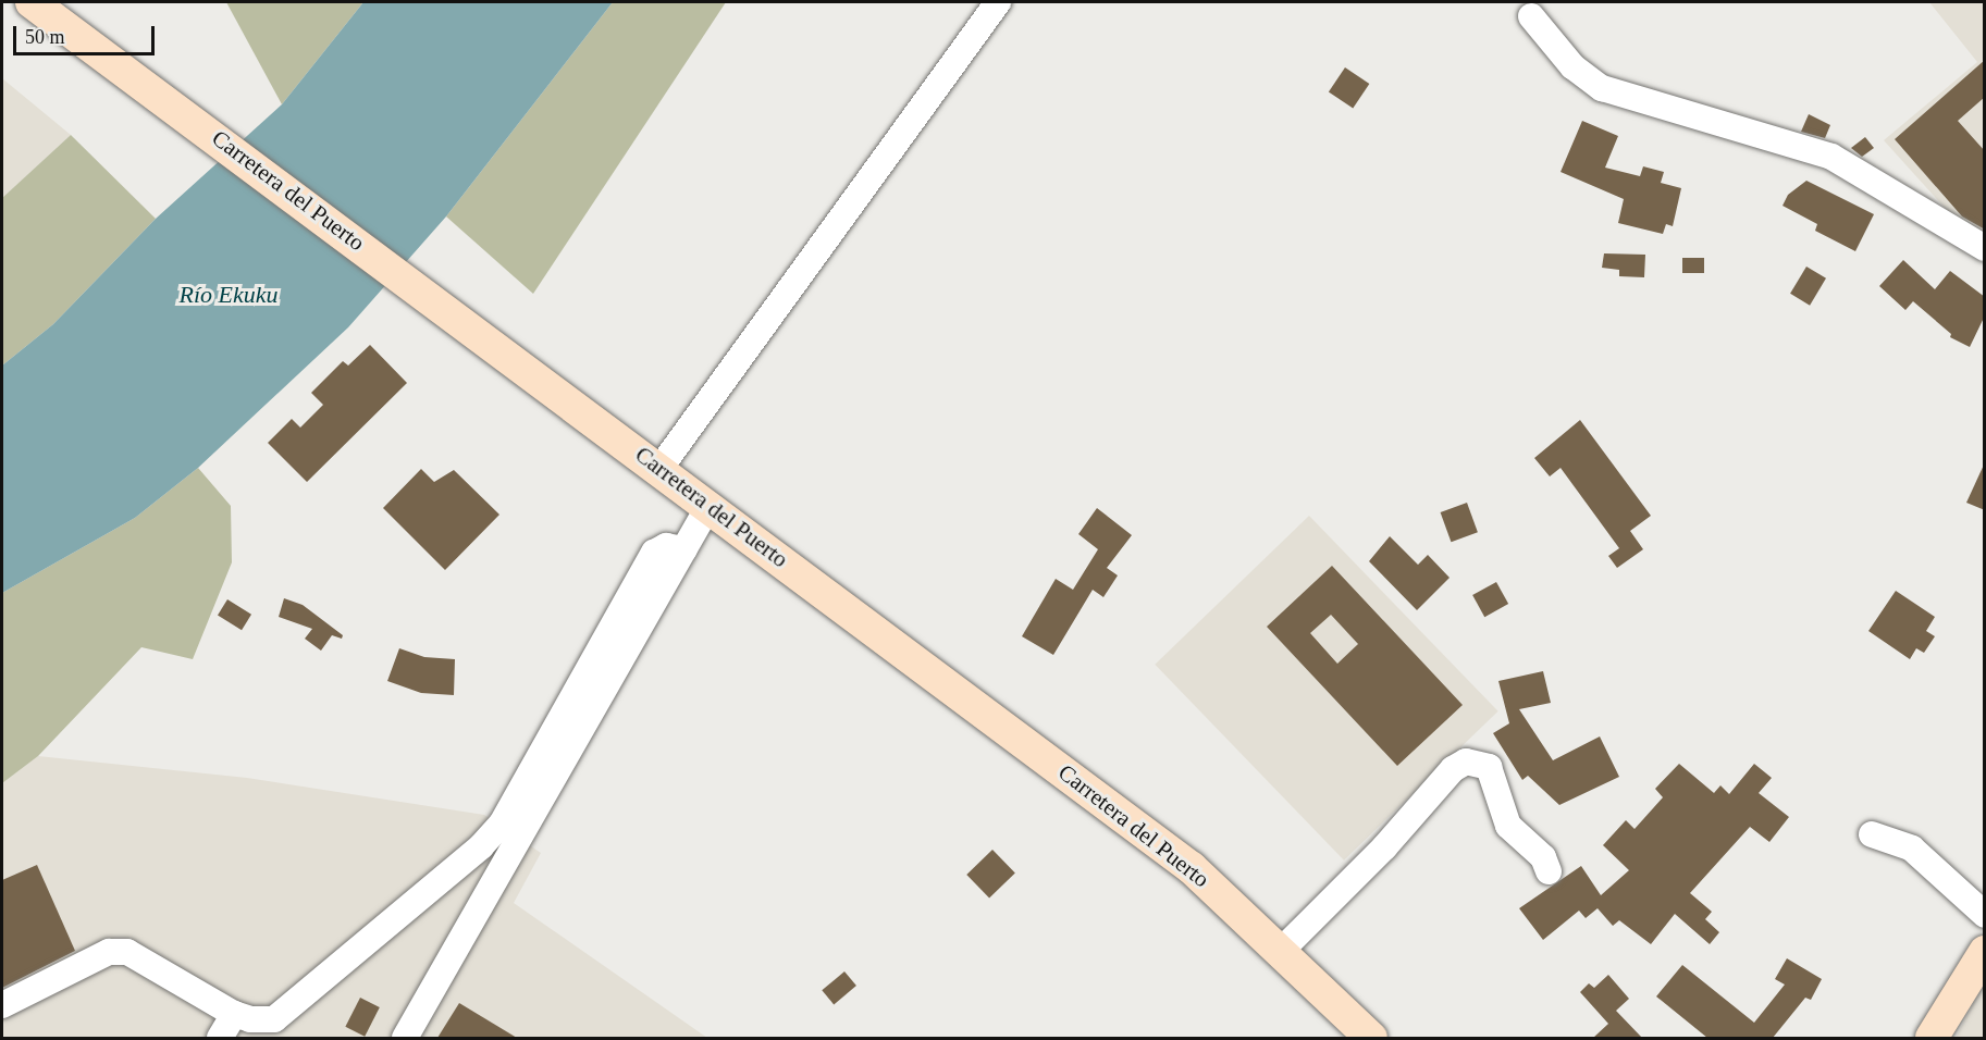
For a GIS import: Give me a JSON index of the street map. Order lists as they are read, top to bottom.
{
  "streets": {
    "main road": ["Carretera del Puerto"]
  },
  "water": ["Río Ekuku"],
  "scale_bar": "50 m"
}
